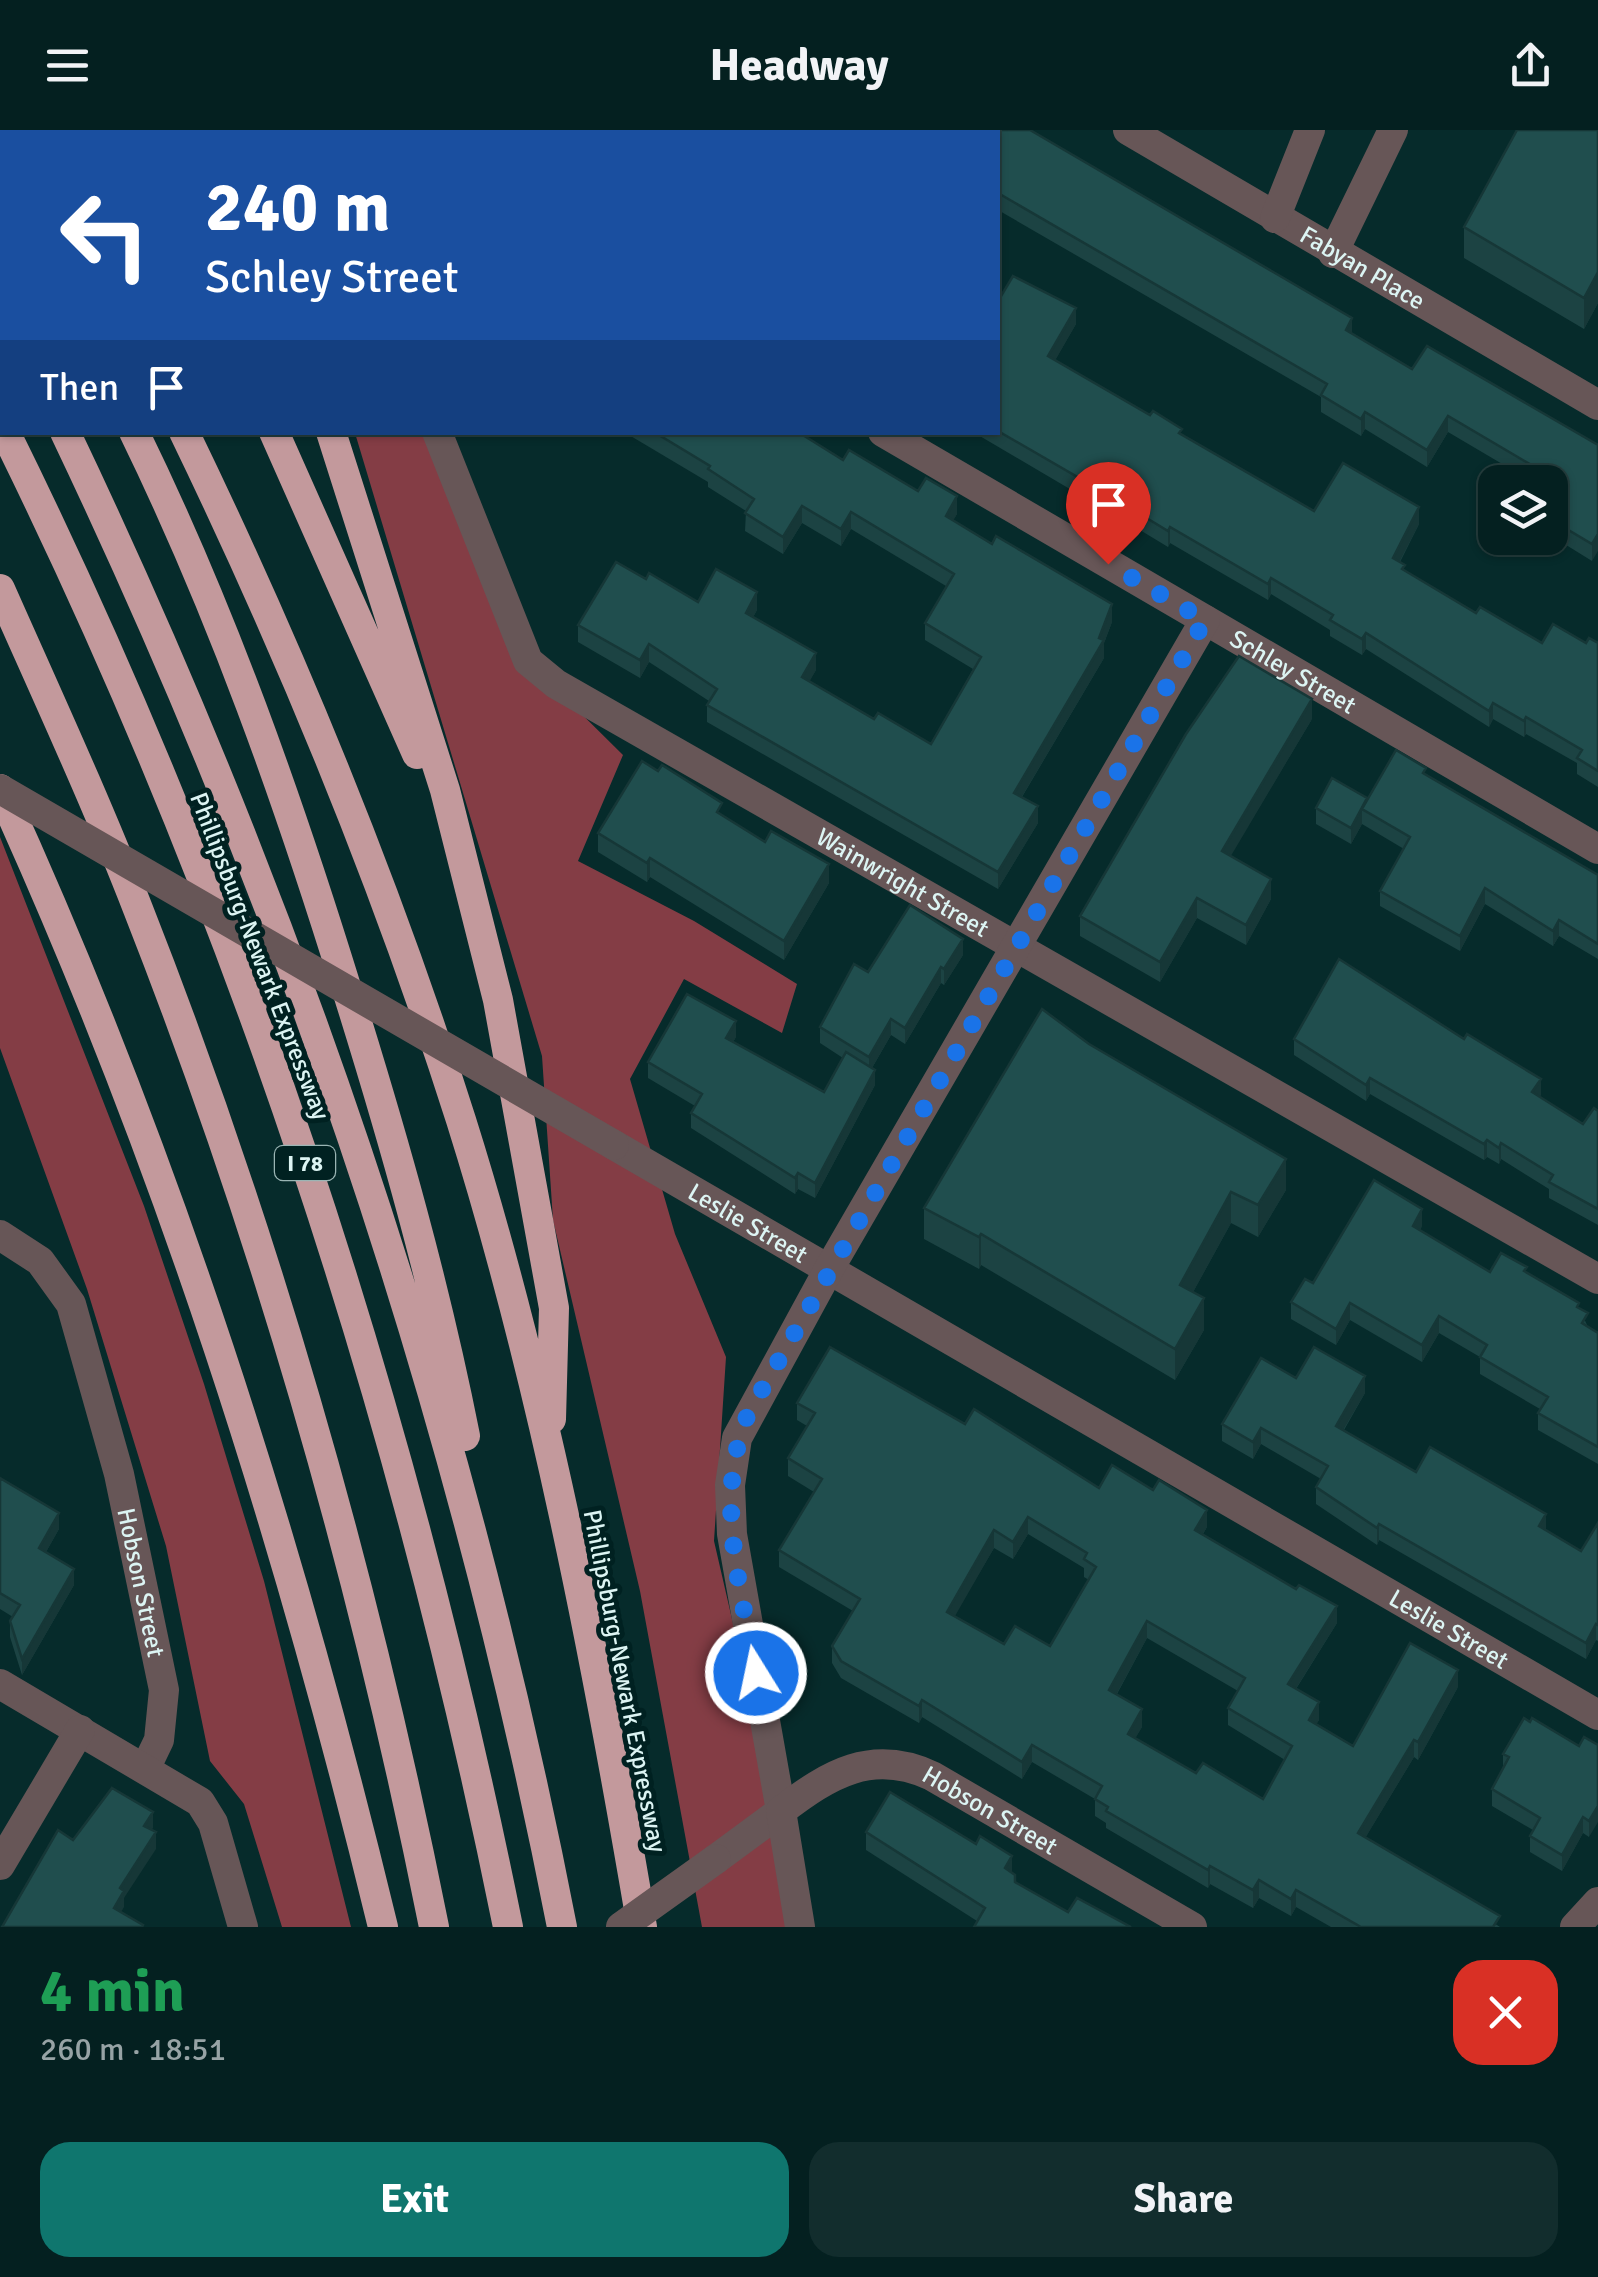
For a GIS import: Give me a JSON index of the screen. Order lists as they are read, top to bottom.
{
  "streets": {
    "highway": ["Phillipsburg-Newark Expressway", "I 78"],
    "street": [
      "Fabyan Place",
      "Schley Street",
      "Wainwright Street",
      "Leslie Street",
      "Hobson Street"
    ]
  },
  "page": {
    "header": "Headway",
    "turn": ["240 m", "Schley Street"],
    "then": "Then",
    "heading": ["4 min", "260 m · 18:51"],
    "buttons": ["Exit", "Share"]
  }
}
